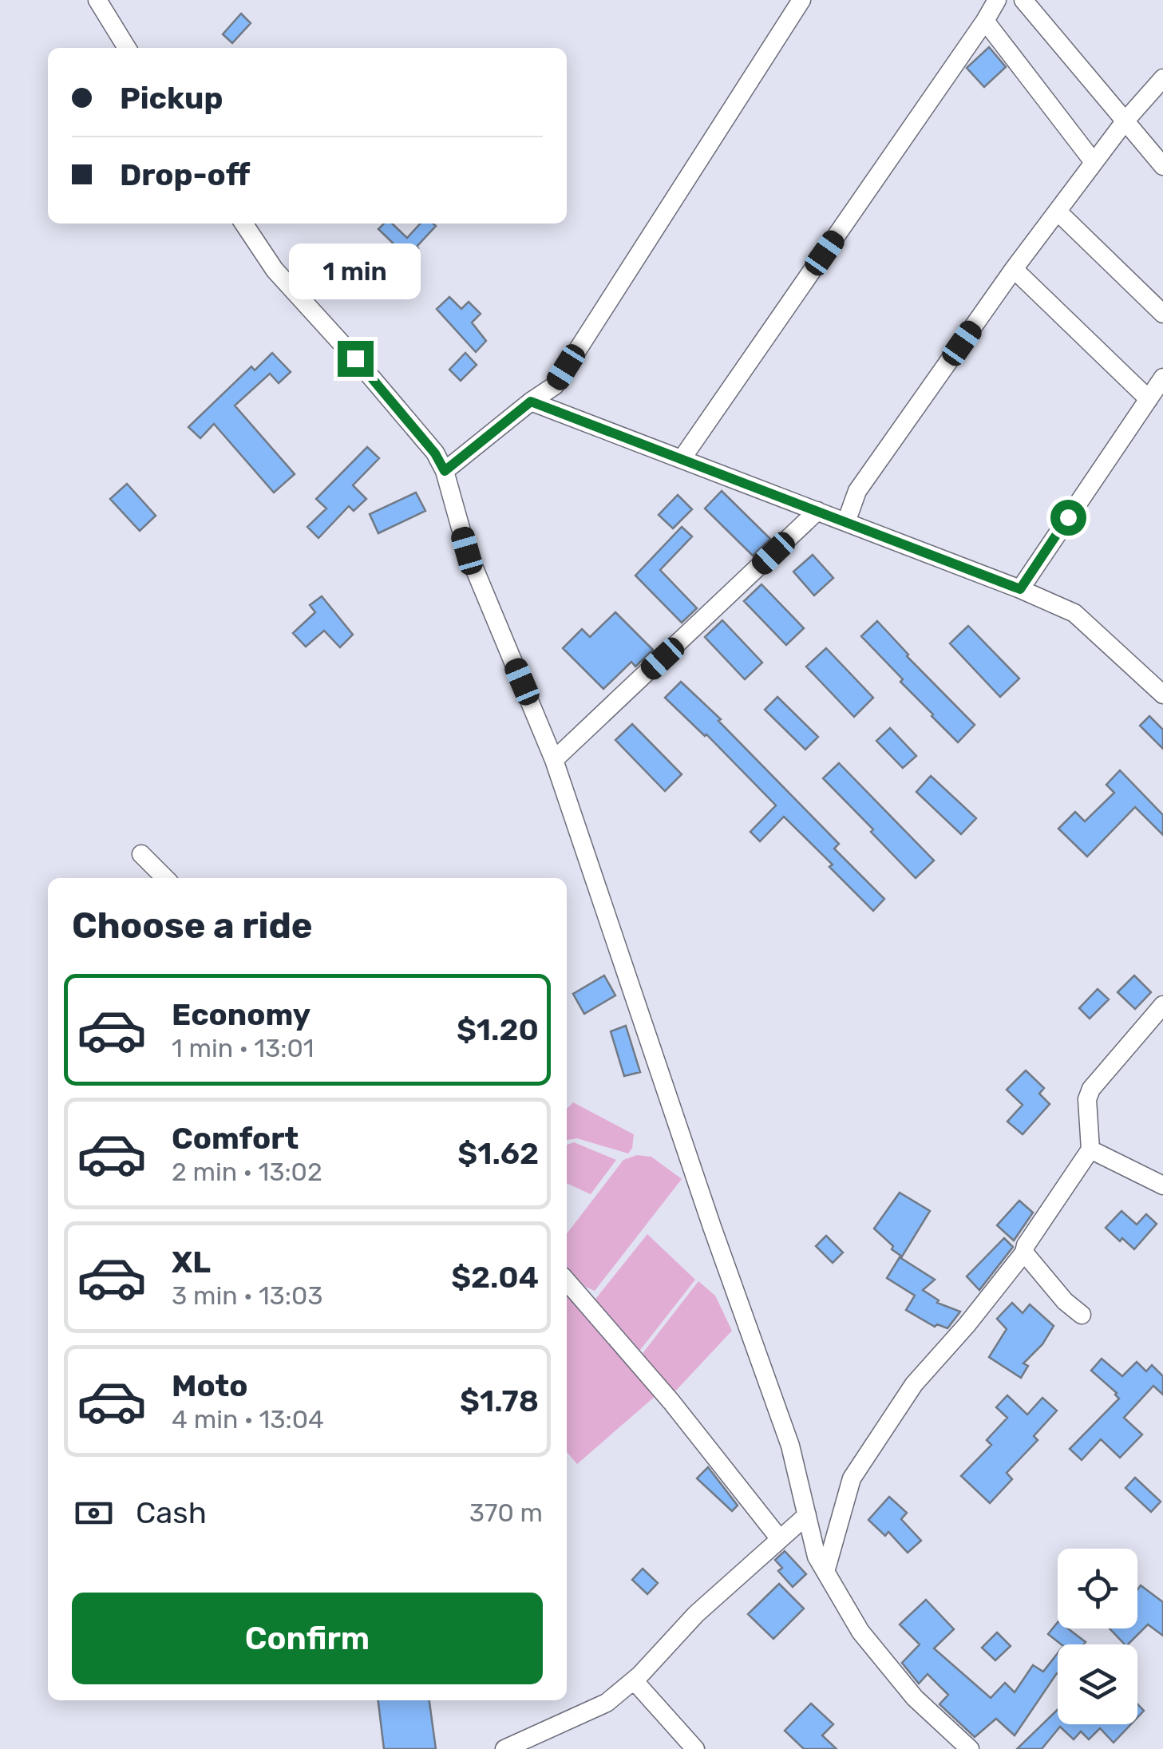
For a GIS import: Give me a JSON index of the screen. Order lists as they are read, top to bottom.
{
  "page": {
    "banner": ["Pickup", "Drop-off"],
    "bubble": "1 min",
    "heading": "Choose a ride",
    "list": [
      {
        "name": "Economy",
        "note": "1 min · 13:01",
        "value": "$1.20"
      },
      {
        "name": "Comfort",
        "note": "2 min · 13:02",
        "value": "$1.62"
      },
      {
        "name": "XL",
        "note": "3 min · 13:03",
        "value": "$2.04"
      },
      {
        "name": "Moto",
        "note": "4 min · 13:04",
        "value": "$1.78"
      }
    ],
    "pay": ["Cash", "370 m"],
    "buttons": "Confirm"
  }
}
